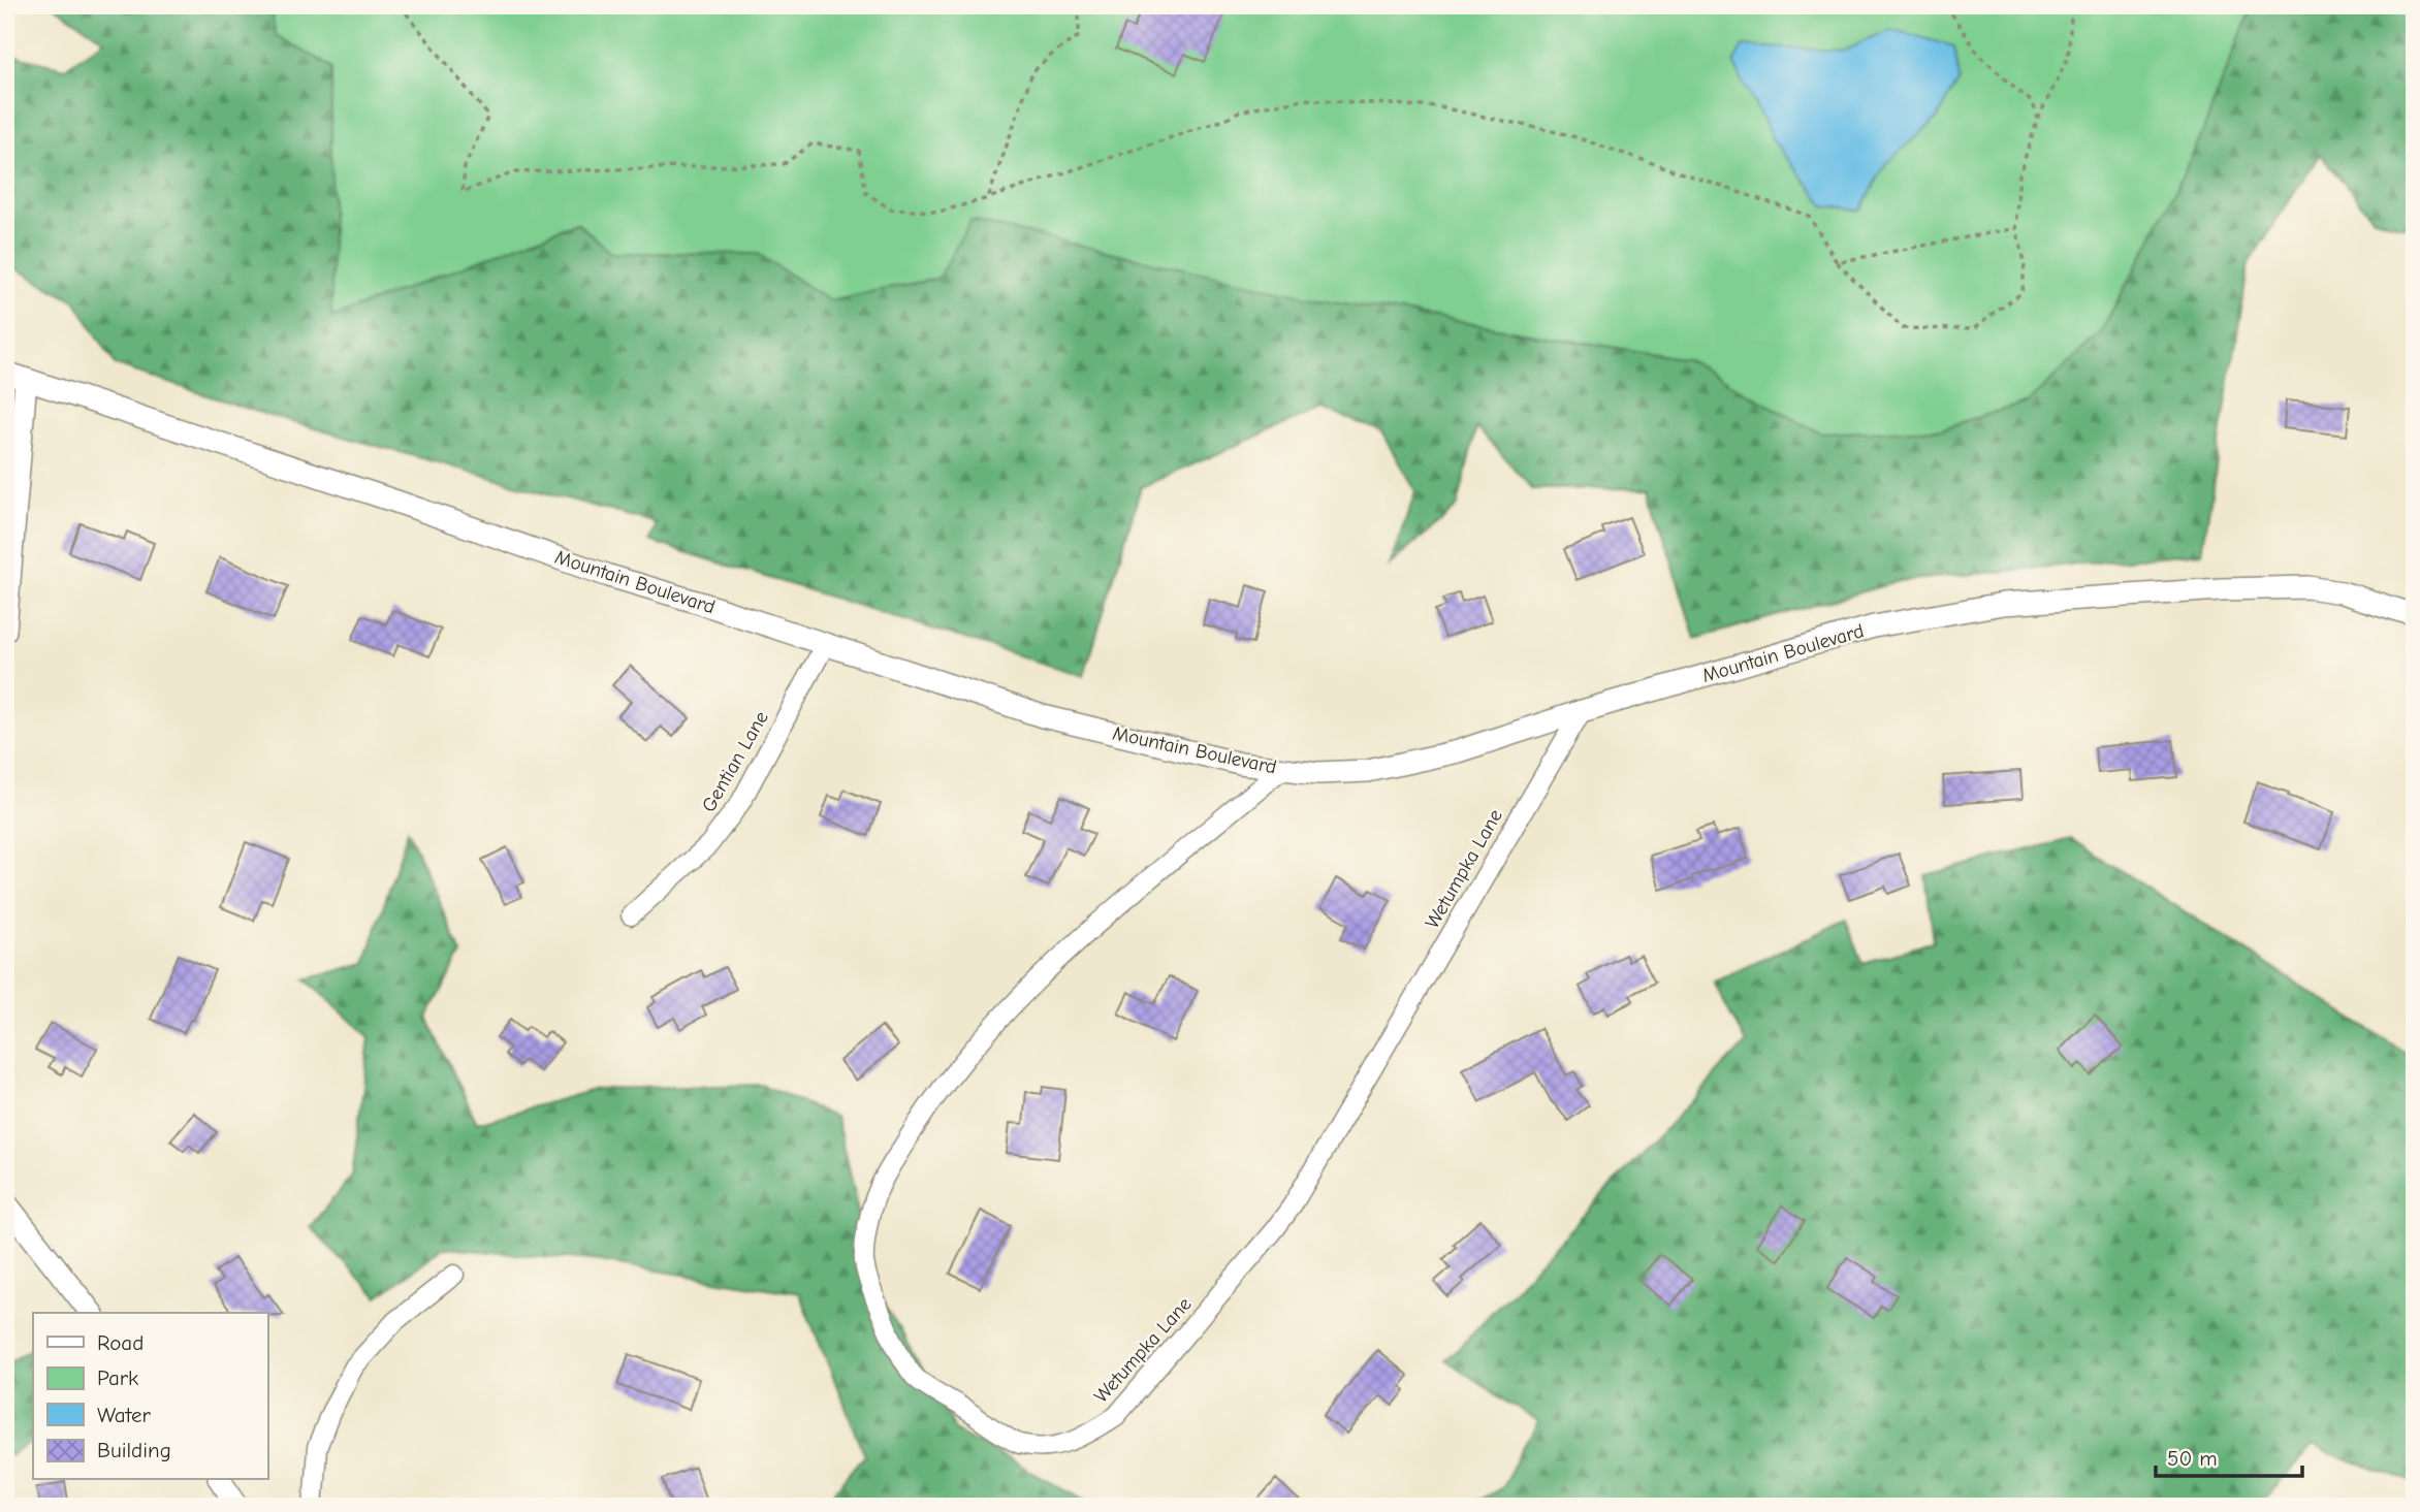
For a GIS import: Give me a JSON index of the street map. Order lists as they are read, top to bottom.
{
  "streets": {
    "street": ["Mountain Boulevard", "Gentian Lane", "Wetumpka Lane"]
  },
  "crossings": [
    ["Mountain Boulevard", "Gentian Lane"],
    ["Mountain Boulevard", "Wetumpka Lane"]
  ],
  "legend": [
    "Road",
    "Park",
    "Water",
    "Building"
  ],
  "scale_bar": "50 m"
}
